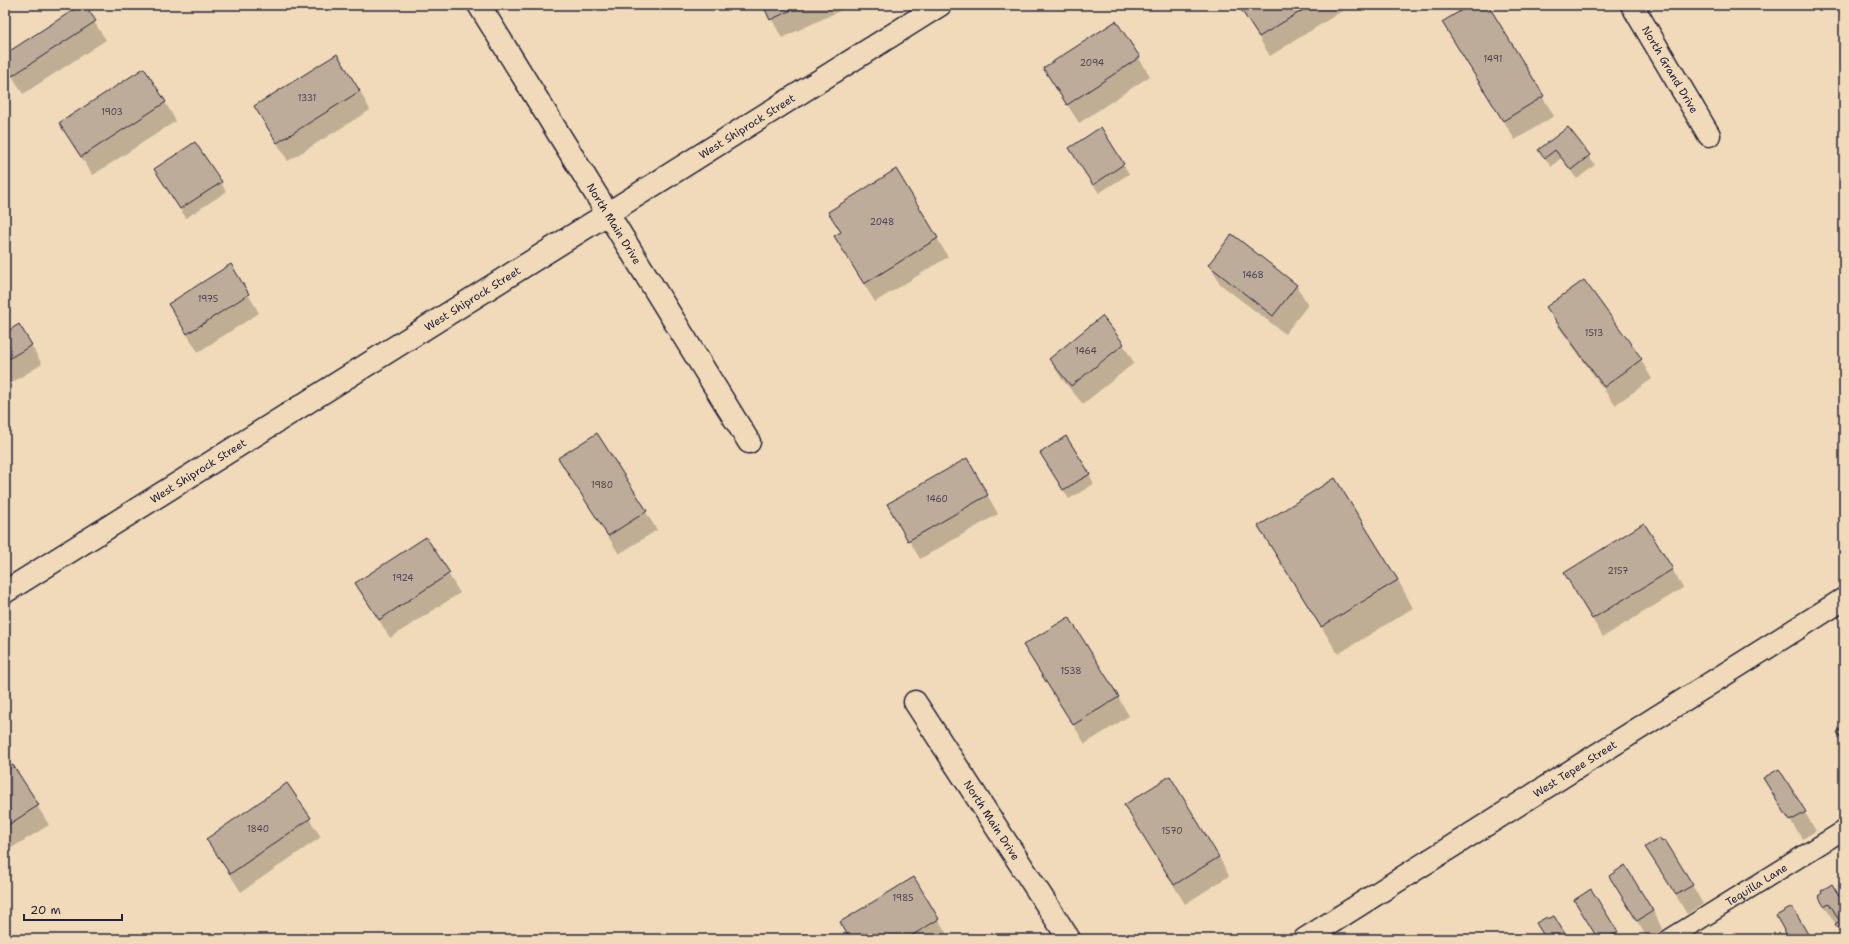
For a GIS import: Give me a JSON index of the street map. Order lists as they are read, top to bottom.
{
  "streets": {
    "street": [
      "North Grand Drive",
      "West Shiprock Street",
      "North Main Drive",
      "West Tepee Street"
    ],
    "lane": ["Tequilla Lane"]
  },
  "crossings": [
    ["West Shiprock Street", "North Main Drive"]
  ],
  "house_numbers": [
    "1491",
    "2094",
    "1331",
    "1903",
    "2048",
    "1468",
    "1975",
    "1513",
    "1464",
    "1980",
    "1460",
    "2157",
    "1924",
    "1538",
    "1840",
    "1570",
    "1985"
  ],
  "scale_bar": "20 m"
}
